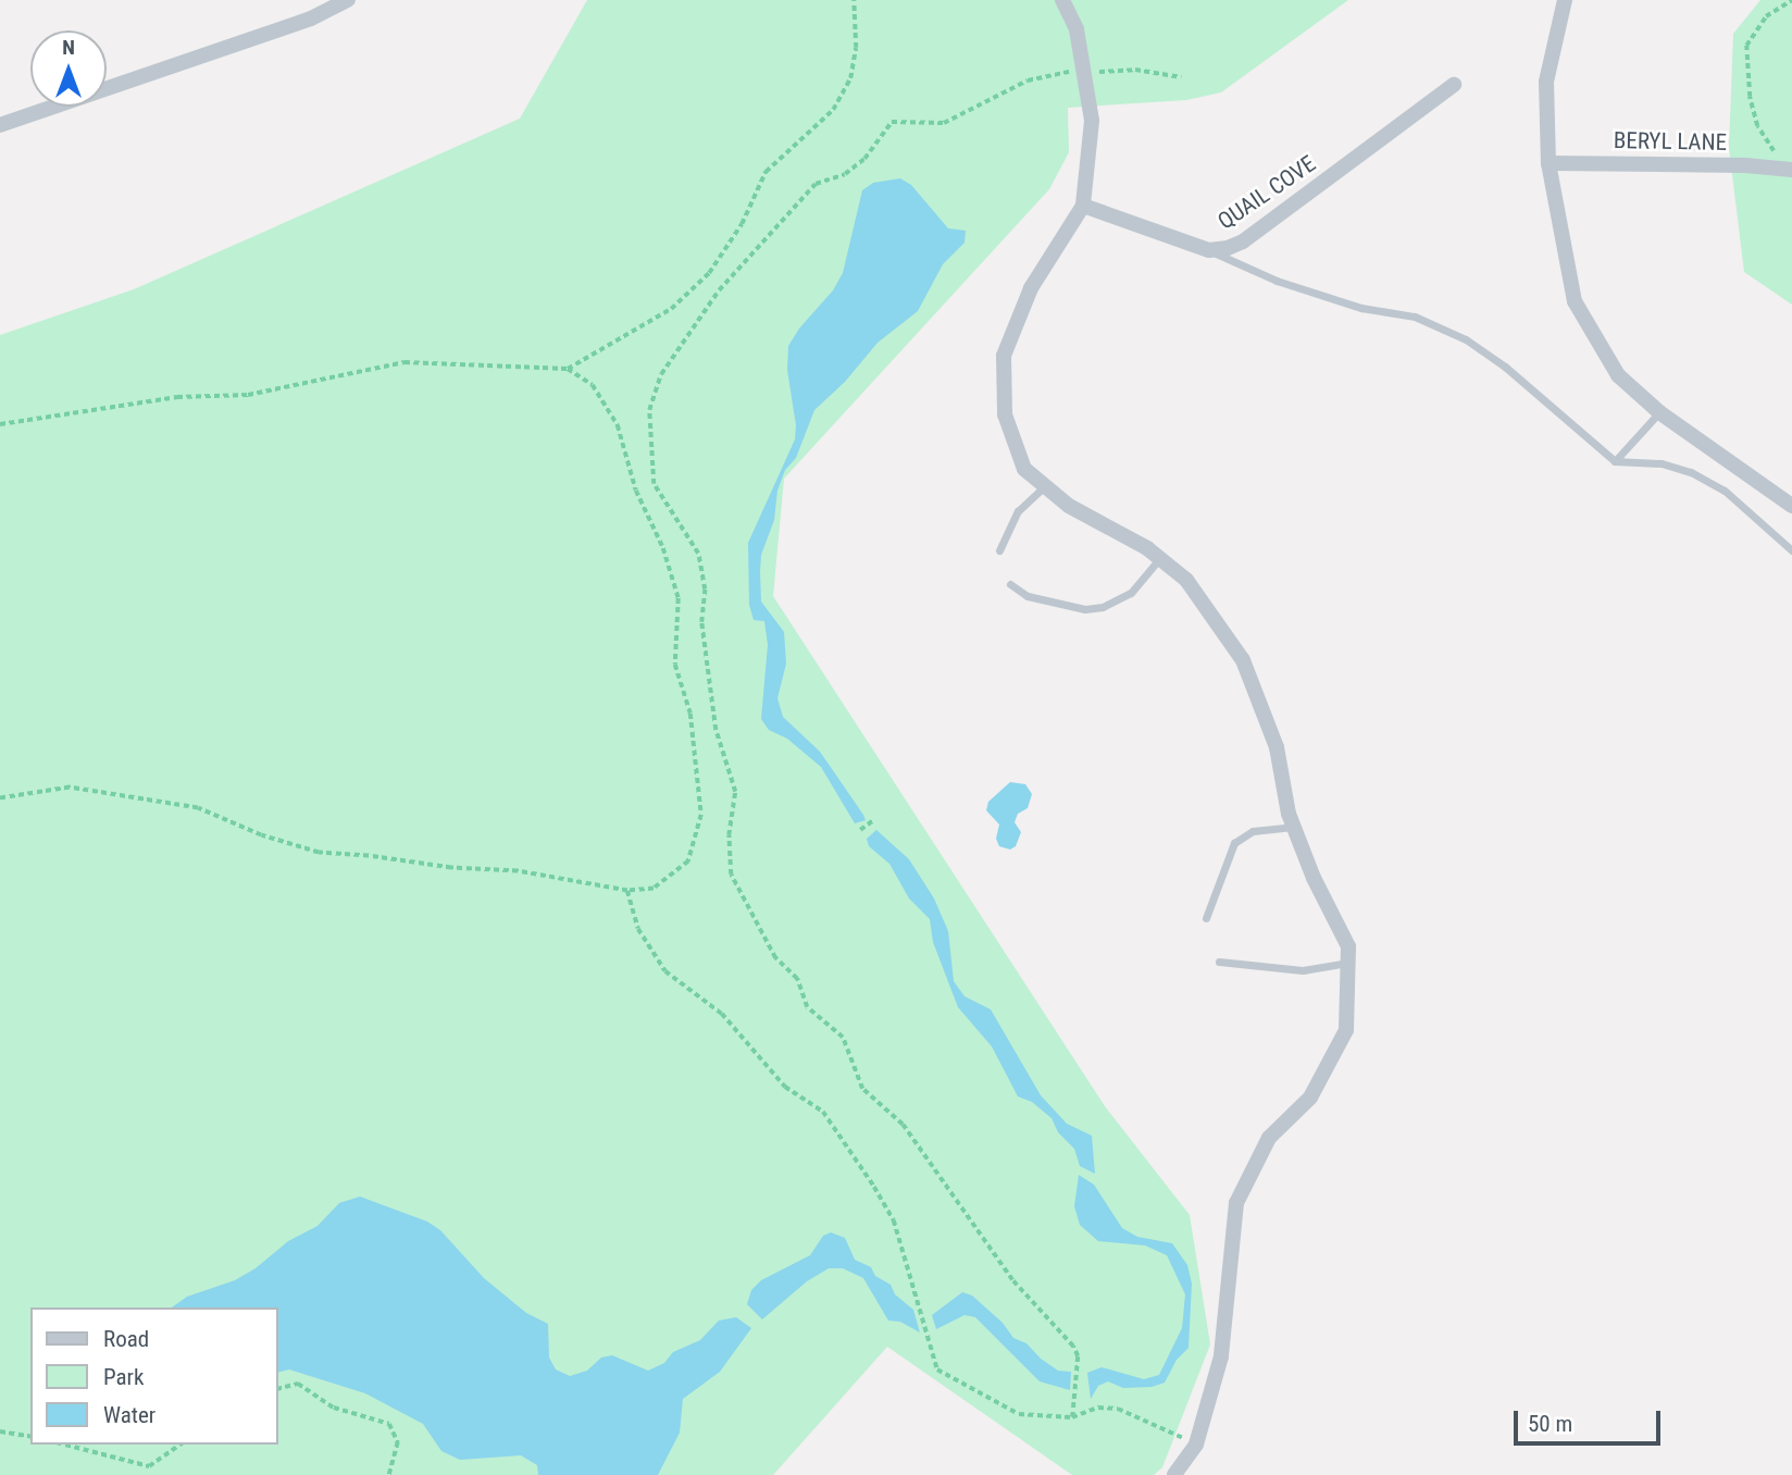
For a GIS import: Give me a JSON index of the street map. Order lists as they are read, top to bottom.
{
  "streets": {
    "street": ["BERYL LANE", "QUAIL COVE"]
  },
  "legend": ["Road", "Park", "Water"],
  "scale_bar": "50 m",
  "north": "top"
}
